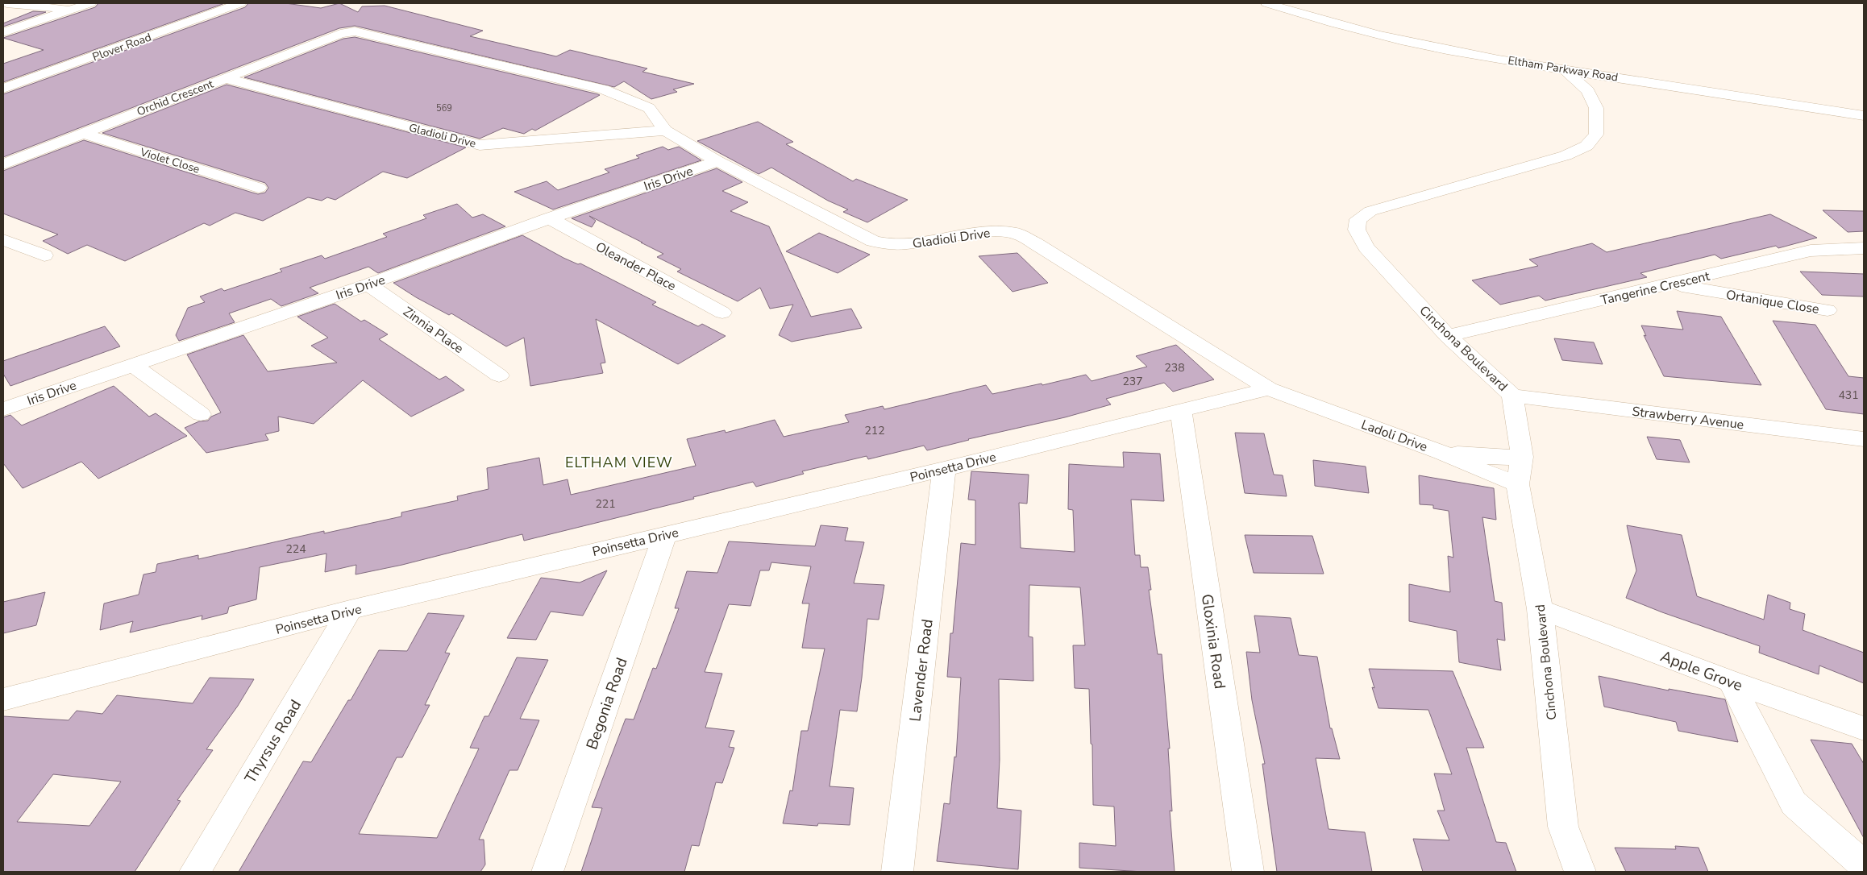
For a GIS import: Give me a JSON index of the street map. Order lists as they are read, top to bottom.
{
  "streets": {
    "street": [
      "Plover Road",
      "Eltham Parkway Road",
      "Orchid Crescent",
      "Gladioli Drive",
      "Violet Close",
      "Iris Drive",
      "Oleander Place",
      "Tangerine Crescent",
      "Ortanique Close",
      "Zinnia Place",
      "Cinchona Boulevard",
      "Strawberry Avenue",
      "Ladoli Drive",
      "Poinsetta Drive",
      "Gloxinia Road",
      "Lavender Road",
      "Apple Grove",
      "Begonia Road",
      "Thyrsus Road"
    ]
  },
  "crossings": [
    ["Eltham Parkway Road", "Cinchona Boulevard"],
    ["Orchid Crescent", "Gladioli Drive"],
    ["Orchid Crescent", "Violet Close"],
    ["Gladioli Drive", "Iris Drive"],
    ["Gladioli Drive", "Ladoli Drive"],
    ["Gladioli Drive", "Poinsetta Drive"],
    ["Iris Drive", "Oleander Place"],
    ["Iris Drive", "Zinnia Place"],
    ["Tangerine Crescent", "Ortanique Close"],
    ["Tangerine Crescent", "Cinchona Boulevard"],
    ["Cinchona Boulevard", "Strawberry Avenue"],
    ["Cinchona Boulevard", "Ladoli Drive"],
    ["Cinchona Boulevard", "Apple Grove"],
    ["Ladoli Drive", "Poinsetta Drive"],
    ["Poinsetta Drive", "Gloxinia Road"],
    ["Poinsetta Drive", "Lavender Road"],
    ["Poinsetta Drive", "Begonia Road"],
    ["Poinsetta Drive", "Thyrsus Road"]
  ],
  "districts": ["ELTHAM VIEW"],
  "house_numbers": [
    "569",
    "238",
    "237",
    "431",
    "212",
    "221",
    "224"
  ]
}
